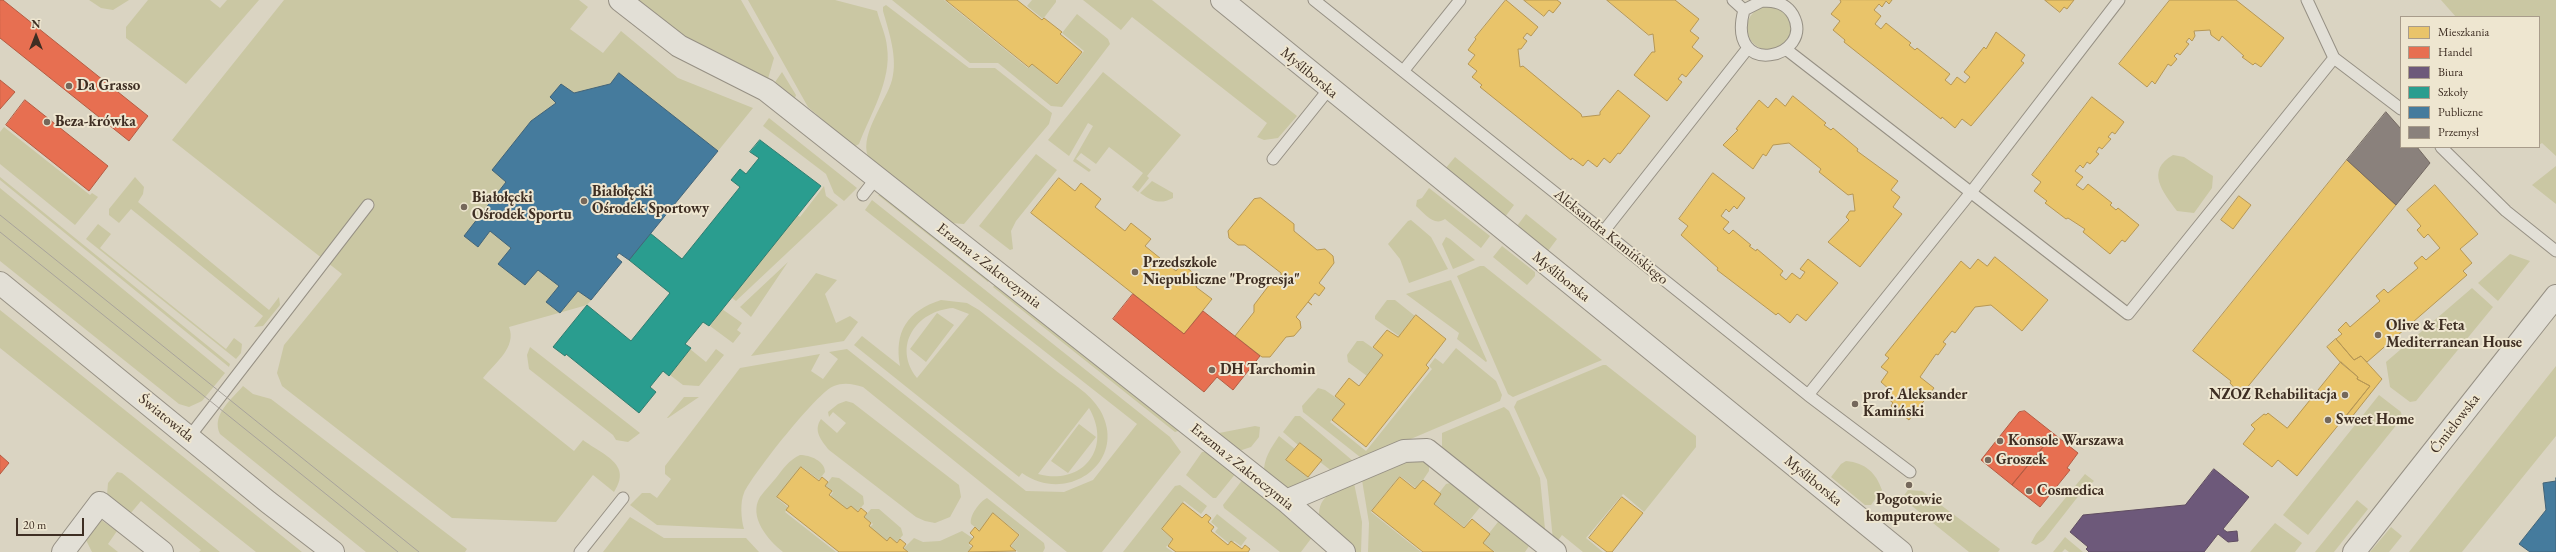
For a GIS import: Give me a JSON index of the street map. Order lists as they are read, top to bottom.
{
  "streets": {
    "street": [
      "Myśliborska",
      "Erazma z Zakroczymia",
      "Światowida",
      "Ćmielowska"
    ],
    "lane": ["Aleksandra Kamińskiego"]
  },
  "places": [
    "Da Grasso",
    "Beza-krówka",
    "Białołęcki Ośrodek Sportowy",
    "Białołęcki Ośrodek Sportu",
    "Przedszkole Niepubliczne \"Progresja\"",
    "Olive & Feta Mediterranean House",
    "DH Tarchomin",
    "NZOZ Rehabilitacja",
    "prof. Aleksander Kamiński",
    "Sweet Home",
    "Konsole Warszawa",
    "Groszek",
    "Pogotowie komputerowe",
    "Cosmedica"
  ],
  "legend": [
    "Mieszkania",
    "Handel",
    "Biura",
    "Szkoły",
    "Publiczne",
    "Przemysł"
  ],
  "scale_bar": "20 m",
  "north": "top"
}
